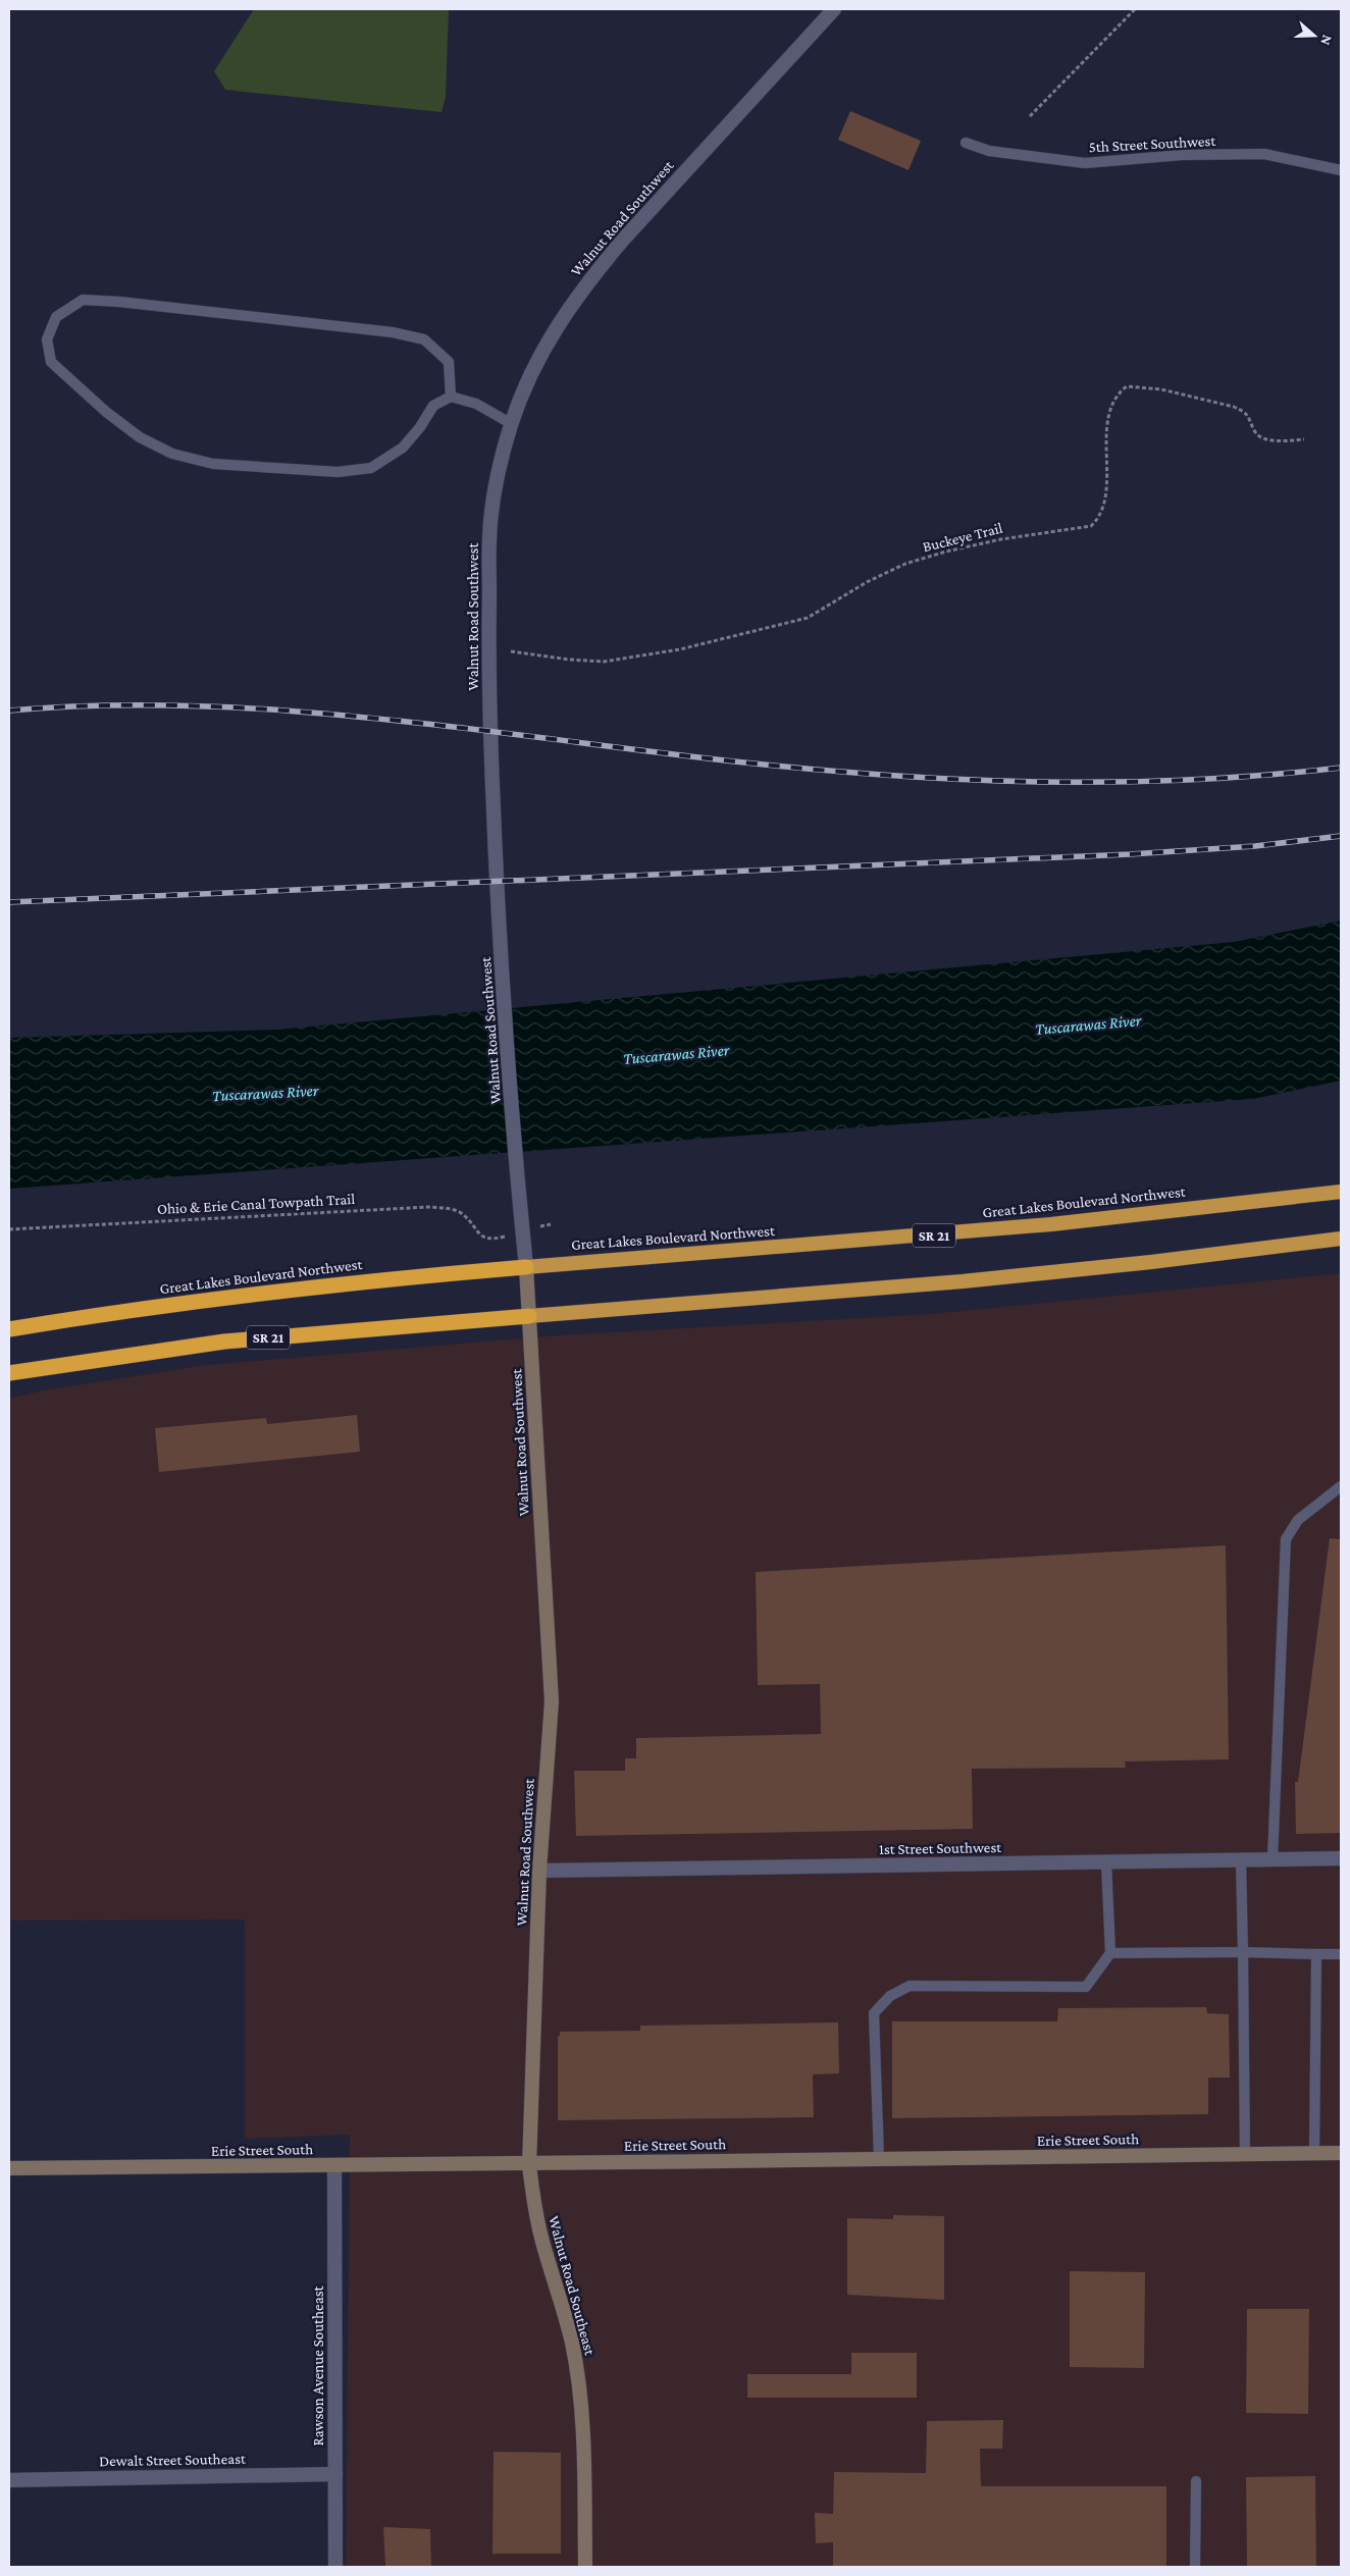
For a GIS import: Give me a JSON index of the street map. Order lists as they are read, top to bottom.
{
  "streets": {
    "highway": ["Great Lakes Boulevard Northwest", "SR 21"],
    "main road": ["Walnut Road Southwest", "Erie Street South", "Walnut Road Southeast"],
    "street": ["1st Street Southwest", "Rawson Avenue Southeast", "Dewalt Street Southeast"],
    "lane": ["5th Street Southwest"],
    "path": ["Buckeye Trail", "Ohio & Erie Canal Towpath Trail"]
  },
  "crossings": [
    ["Walnut Road Southwest", "Great Lakes Boulevard Northwest"],
    ["Walnut Road Southwest", "SR 21"],
    ["Walnut Road Southwest", "1st Street Southwest"],
    ["Walnut Road Southwest", "Erie Street South"],
    ["Walnut Road Southwest", "Walnut Road Southeast"],
    ["Erie Street South", "Walnut Road Southeast"],
    ["Erie Street South", "Rawson Avenue Southeast"],
    ["Rawson Avenue Southeast", "Dewalt Street Southeast"]
  ],
  "water": ["Tuscarawas River"],
  "north": "right"
}
